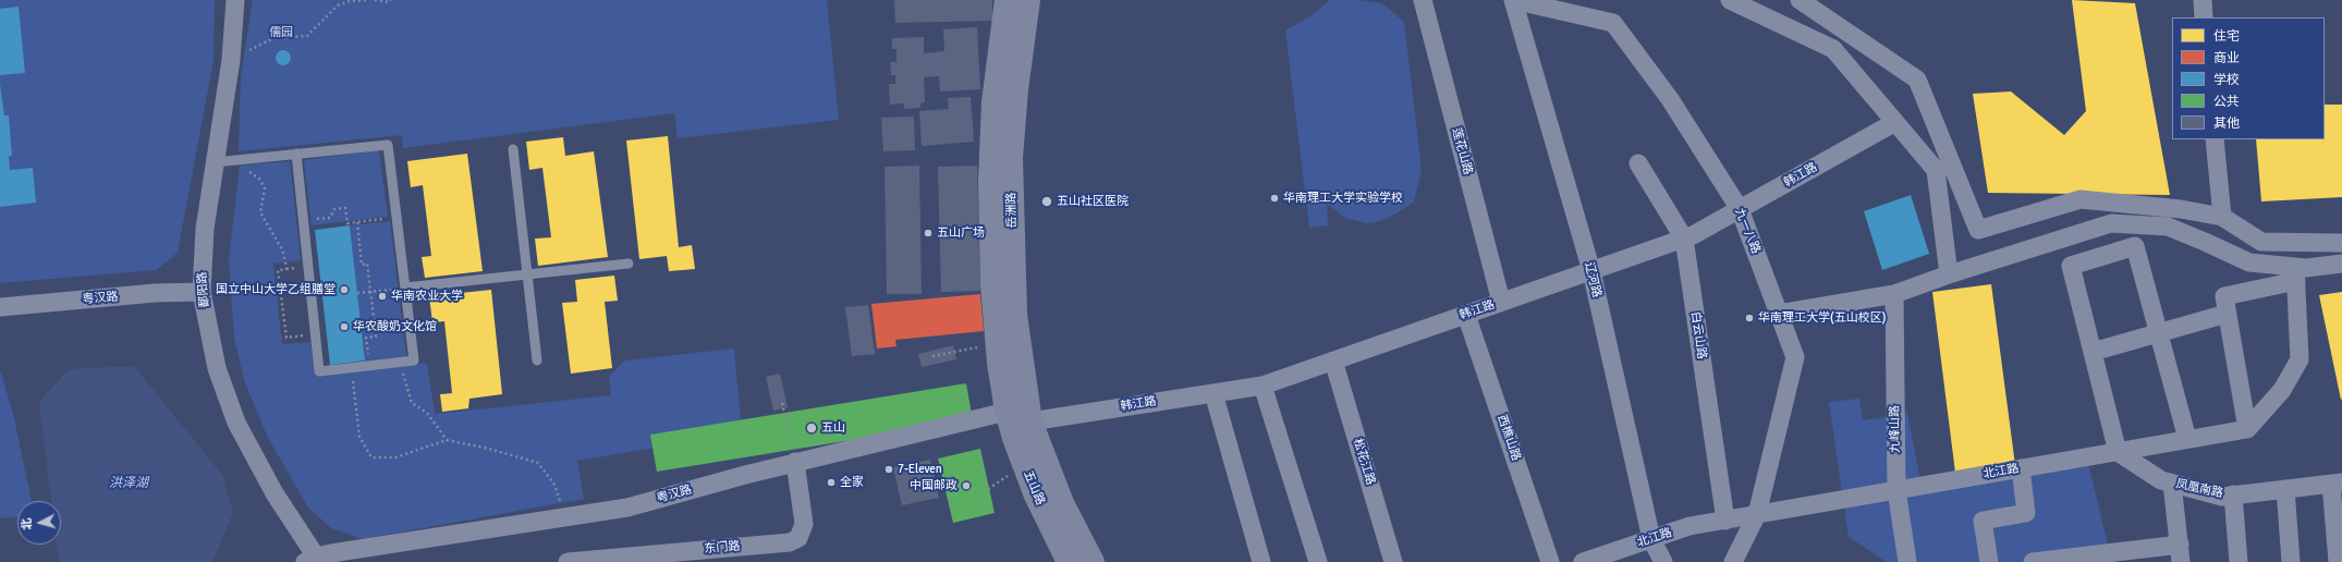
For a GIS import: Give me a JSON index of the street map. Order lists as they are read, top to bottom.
{
  "streets": {
    "main road": ["岳洲路", "五山路"],
    "street": [
      "莲花山路",
      "韩江路",
      "九一八路",
      "辽河路",
      "鄱阳路",
      "粤汉路",
      "白云山路",
      "九峰山路",
      "西樵山路",
      "松花江路",
      "北江路",
      "凤凰南路",
      "东门路"
    ]
  },
  "crossings": [
    ["莲花山路", "韩江路"],
    ["韩江路", "岳洲路"],
    ["韩江路", "九一八路"],
    ["韩江路", "辽河路"],
    ["韩江路", "粤汉路"],
    ["韩江路", "白云山路"],
    ["韩江路", "西樵山路"],
    ["韩江路", "松花江路"],
    ["韩江路", "五山路"],
    ["岳洲路", "粤汉路"],
    ["岳洲路", "五山路"],
    ["九一八路", "辽河路"],
    ["九一八路", "北江路"],
    ["辽河路", "北江路"],
    ["鄱阳路", "粤汉路"],
    ["粤汉路", "五山路"],
    ["粤汉路", "东门路"],
    ["白云山路", "北江路"],
    ["九峰山路", "北江路"],
    ["北江路", "凤凰南路"]
  ],
  "water": ["洪泽湖"],
  "parks": ["儒园"],
  "places": [
    "华南理工大学实验学校",
    "五山社区医院",
    "五山广场",
    "国立中山大学乙组膳堂",
    "华南农业大学",
    "华南理工大学(五山校区)",
    "华农酸奶文化馆",
    "五山",
    "7-Eleven",
    "全家",
    "中国邮政"
  ],
  "legend": [
    "住宅",
    "商业",
    "学校",
    "公共",
    "其他"
  ],
  "north": "left"
}
